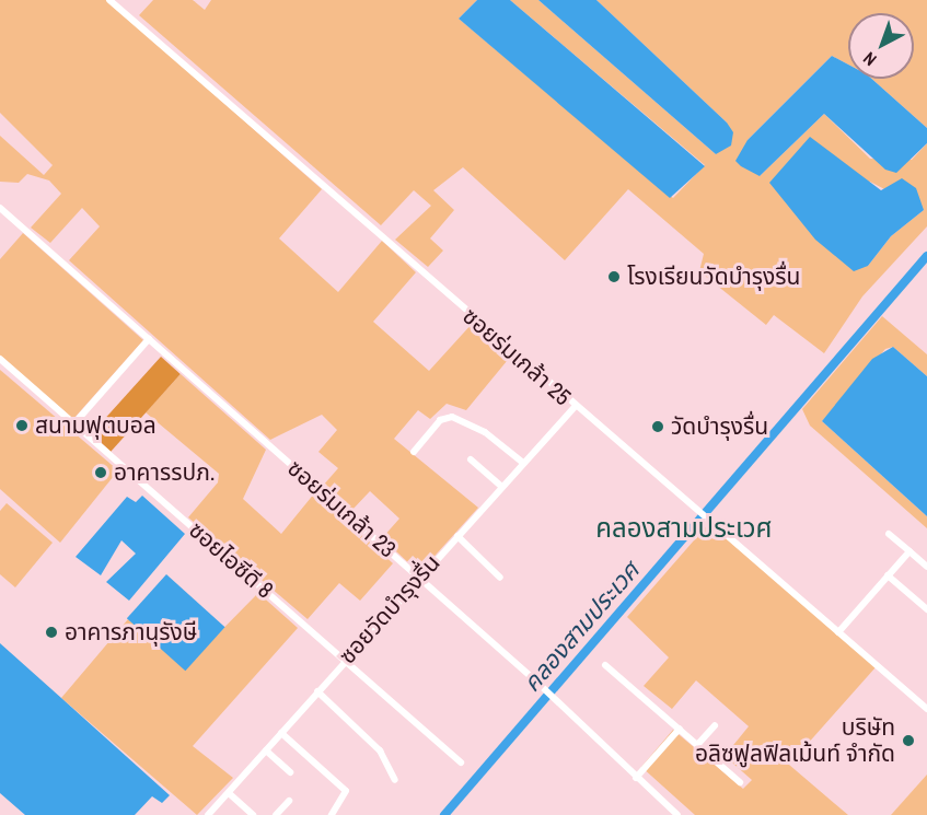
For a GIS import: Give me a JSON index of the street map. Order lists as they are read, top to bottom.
{
  "streets": {
    "street": [
      "ซอยร่มเกล้า 25",
      "ซอยร่มเกล้า 23",
      "ซอยไอซีดี 8",
      "ซอยวัดบำรุงรื่น"
    ]
  },
  "crossings": [
    ["ซอยร่มเกล้า 25", "ซอยวัดบำรุงรื่น"],
    ["ซอยร่มเกล้า 23", "ซอยวัดบำรุงรื่น"],
    ["ซอยไอซีดี 8", "ซอยวัดบำรุงรื่น"]
  ],
  "districts": ["คลองสามประเวศ"],
  "water": ["คลองสามประเวศ"],
  "places": [
    "โรงเรียนวัดบำรุงรื่น",
    "สนามฟุตบอล",
    "วัดบำรุงรื่น",
    "อาคารรปภ.",
    "อาคารภานุรังษี",
    "บริษัท อลิซฟูลฟิลเม้นท์ จำกัด"
  ],
  "north": "bottom left"
}
